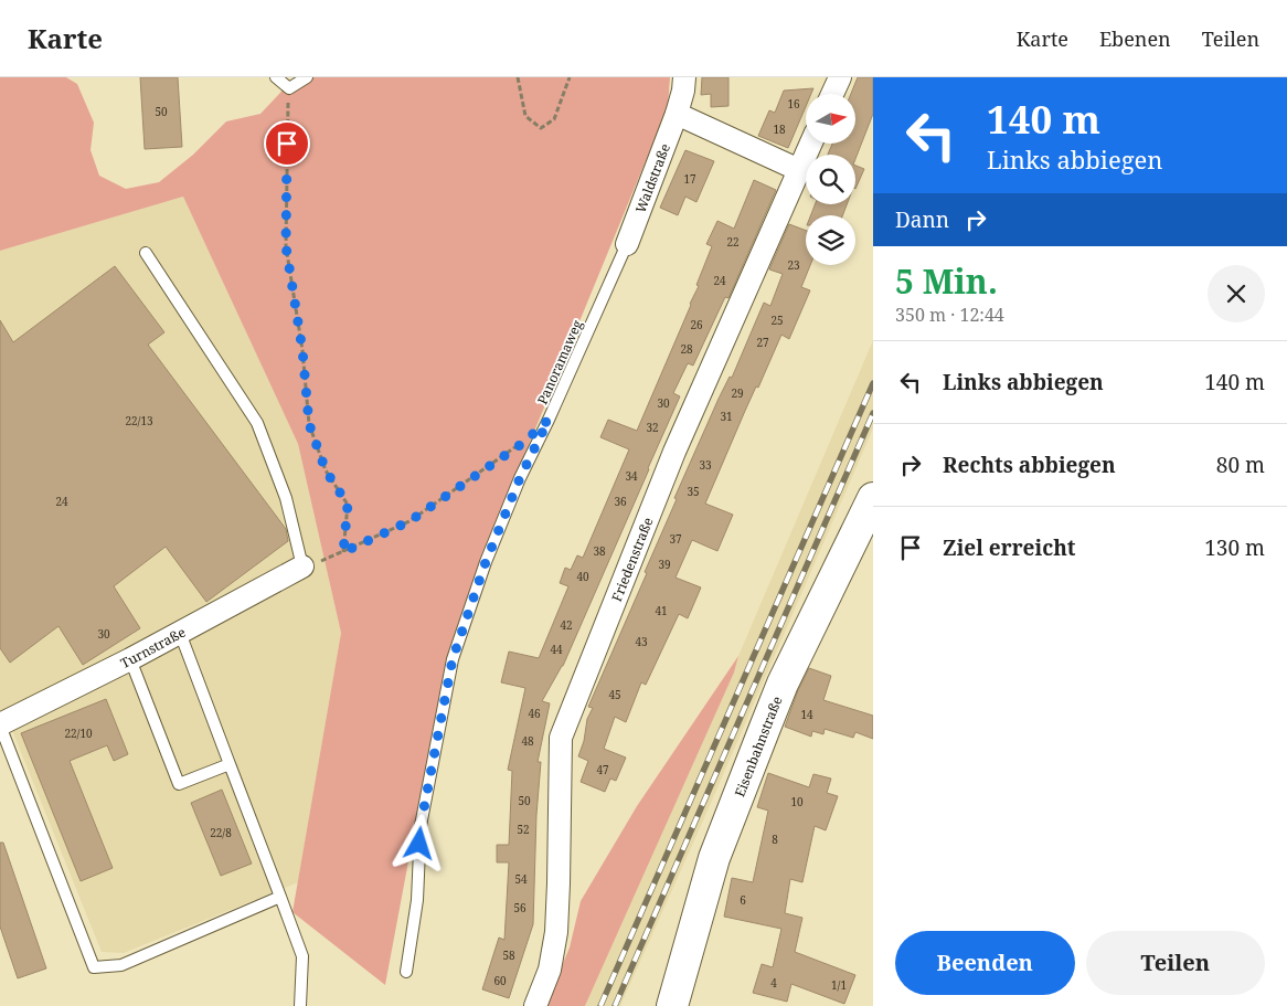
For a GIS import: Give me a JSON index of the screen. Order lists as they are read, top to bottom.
{
  "streets": {
    "main road": ["Eisenbahnstraße"],
    "street": ["Waldstraße", "Friedenstraße", "Turnstraße"],
    "lane": ["Panoramaweg"]
  },
  "crossings": [
    ["Waldstraße", "Panoramaweg"]
  ],
  "house_numbers": [
    "16",
    "50",
    "18",
    "17",
    "22",
    "23",
    "24",
    "25",
    "26",
    "27",
    "28",
    "29",
    "30",
    "31",
    "22/13",
    "32",
    "33",
    "34",
    "35",
    "24",
    "36",
    "37",
    "38",
    "39",
    "40",
    "41",
    "42",
    "30",
    "43",
    "44",
    "45",
    "46",
    "14",
    "22/10",
    "48",
    "47",
    "50",
    "10",
    "52",
    "22/8",
    "8",
    "54",
    "6",
    "56",
    "58",
    "60",
    "4",
    "1/1"
  ],
  "north": "right",
  "page": {
    "header": "Karte",
    "nav": ["Karte", "Ebenen", "Teilen"],
    "turn": ["140 m", "Links abbiegen"],
    "then": "Dann",
    "heading": ["5 Min.", "350 m · 12:44"],
    "list": [
      {
        "name": "Links abbiegen",
        "value": "140 m"
      },
      {
        "name": "Rechts abbiegen",
        "value": "80 m"
      },
      {
        "name": "Ziel erreicht",
        "value": "130 m"
      }
    ],
    "buttons": ["Beenden", "Teilen"]
  }
}
